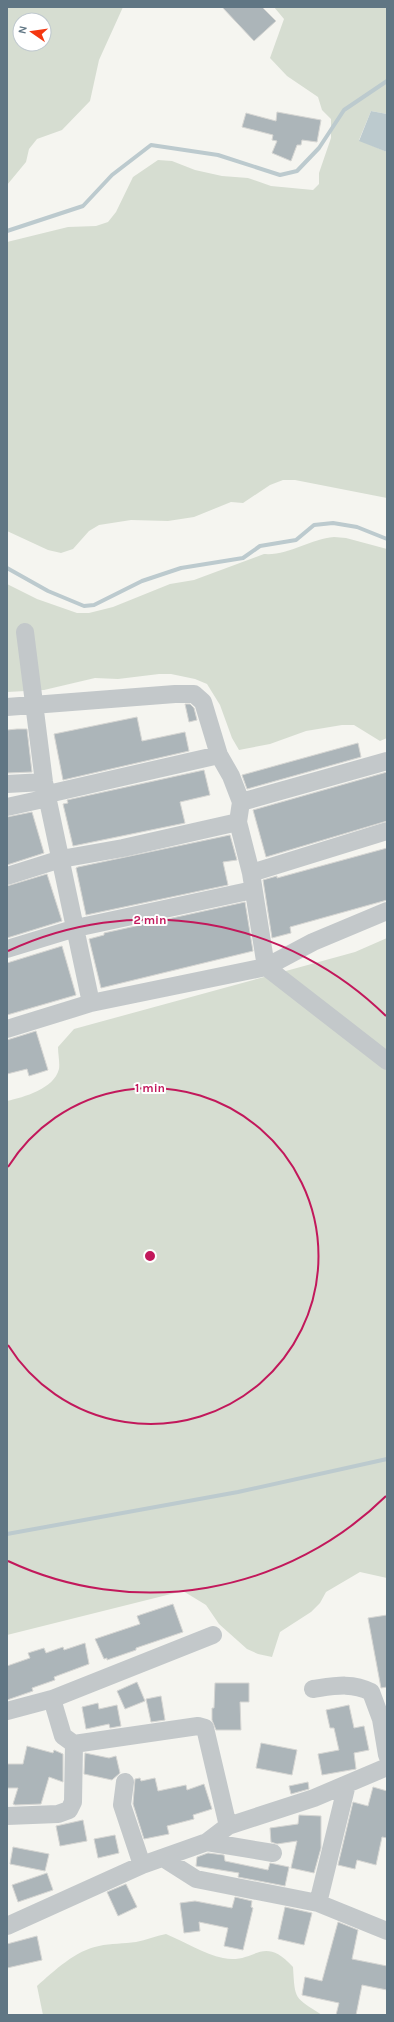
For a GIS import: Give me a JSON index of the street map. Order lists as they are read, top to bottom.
{
  "north": "left",
  "rings": ["2 min", "1 min"]
}
